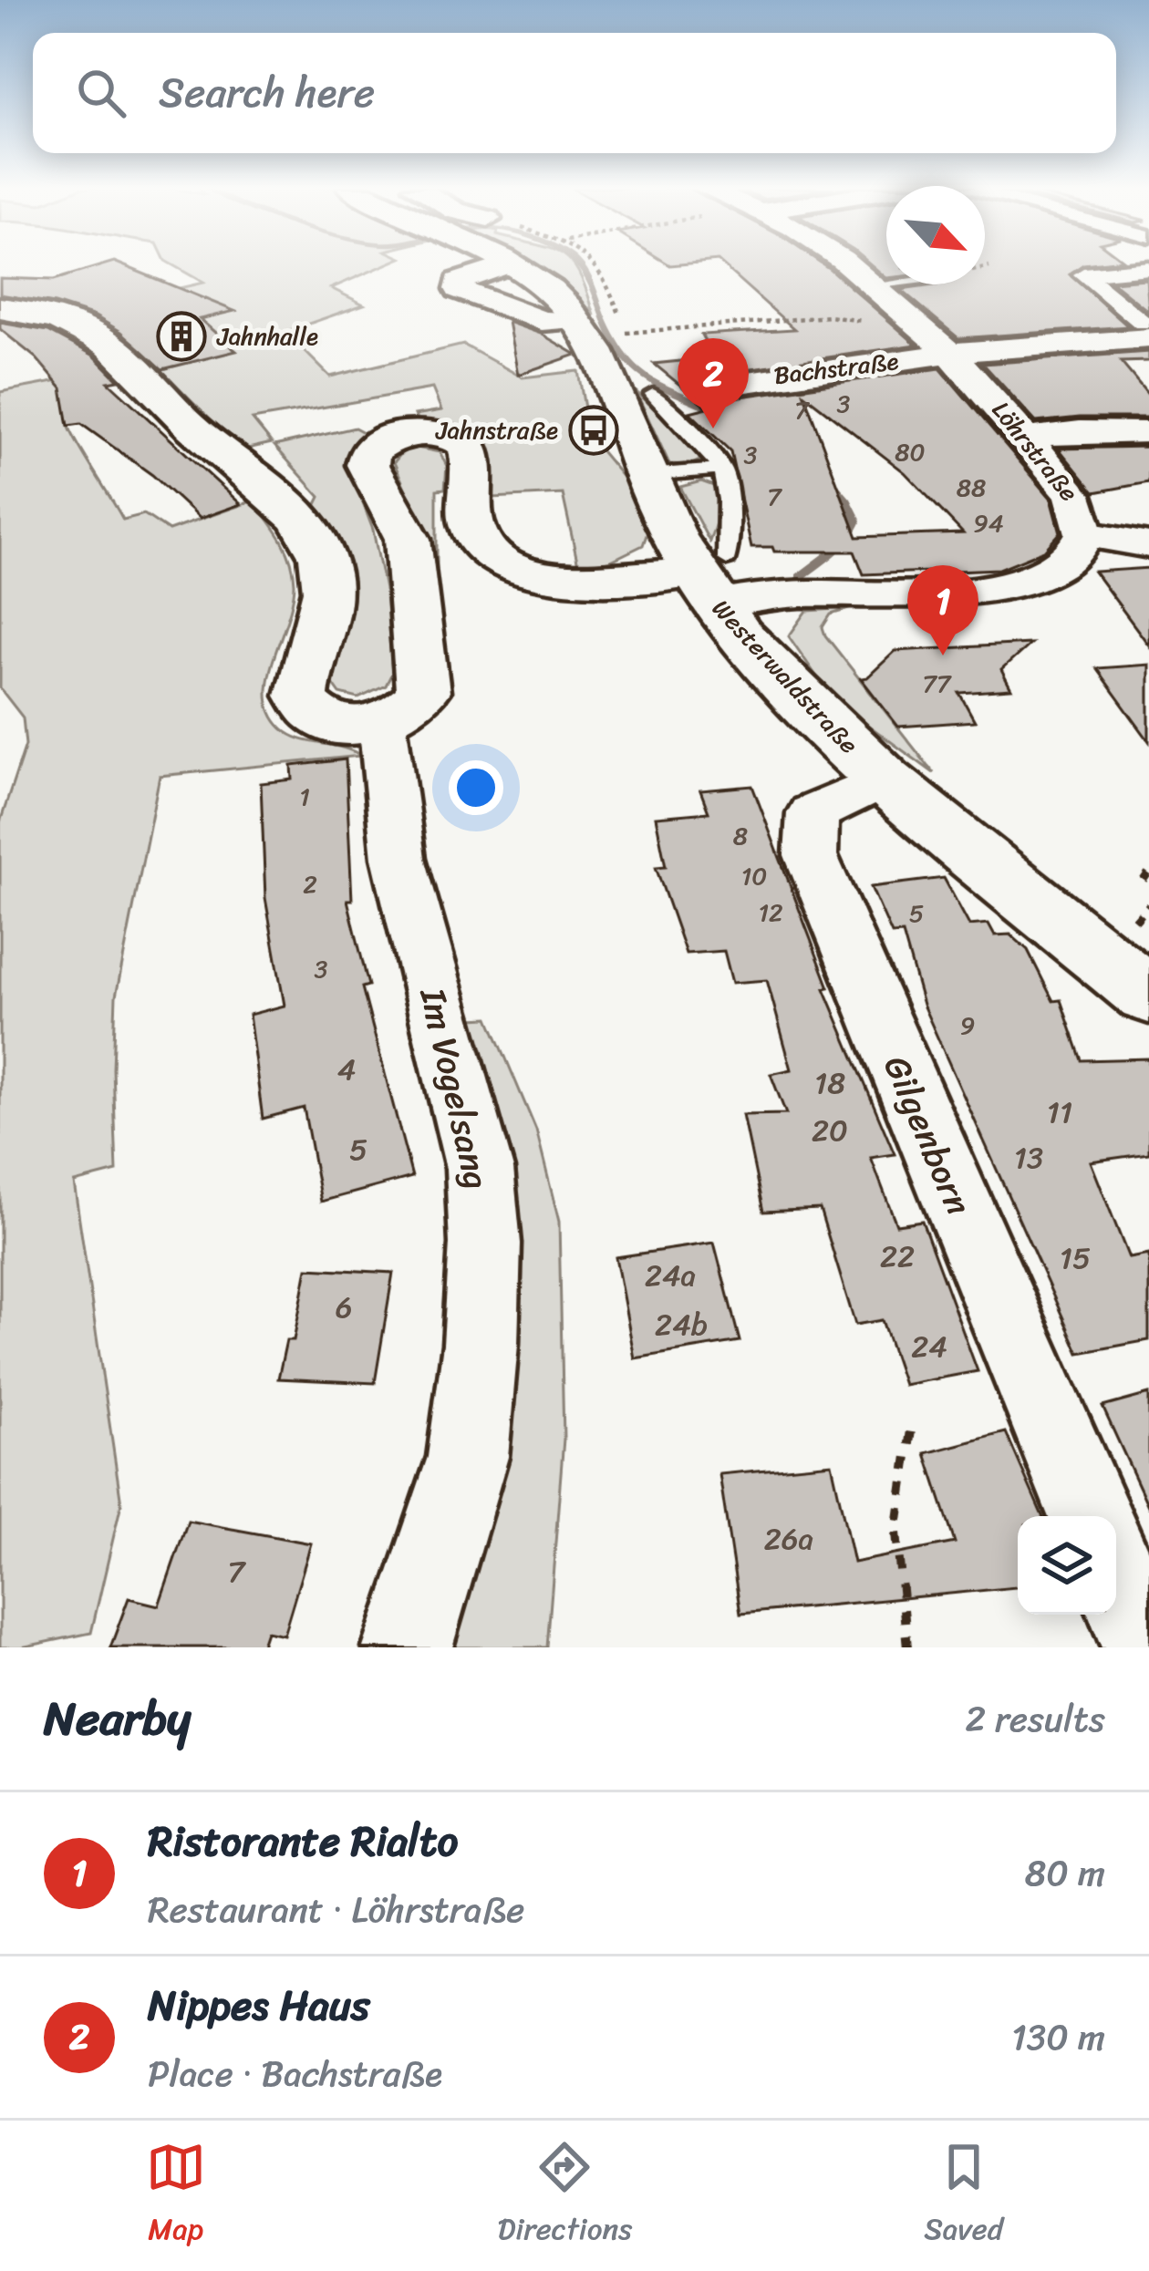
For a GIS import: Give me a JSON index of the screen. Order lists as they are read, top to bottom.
{
  "streets": {
    "street": [
      "Bachstraße",
      "Löhrstraße",
      "Westerwaldstraße",
      "Im Vogelsang",
      "Gilgenborn"
    ]
  },
  "crossings": [
    ["Bachstraße", "Löhrstraße"],
    ["Löhrstraße", "Westerwaldstraße"],
    ["Westerwaldstraße", "Gilgenborn"]
  ],
  "places": {
    "building": ["Jahnhalle"],
    "bus stop": ["Jahnstraße"]
  },
  "house_numbers": [
    "3",
    "7",
    "80",
    "3",
    "88",
    "7",
    "94",
    "77",
    "1",
    "8",
    "10",
    "2",
    "12",
    "5",
    "3",
    "9",
    "4",
    "18",
    "11",
    "20",
    "5",
    "13",
    "22",
    "15",
    "24a",
    "6",
    "24b",
    "24",
    "26a",
    "7"
  ],
  "north": "bottom right",
  "page": {
    "search": "Search here",
    "pins": ["2", "1"],
    "heading": ["Nearby", "2 results"],
    "list": [
      {
        "mark": "1",
        "name": "Ristorante Rialto",
        "note": "Restaurant · Löhrstraße",
        "value": "80 m"
      },
      {
        "mark": "2",
        "name": "Nippes Haus",
        "note": "Place · Bachstraße",
        "value": "130 m"
      }
    ],
    "nav": ["Map", "Directions", "Saved"]
  }
}
